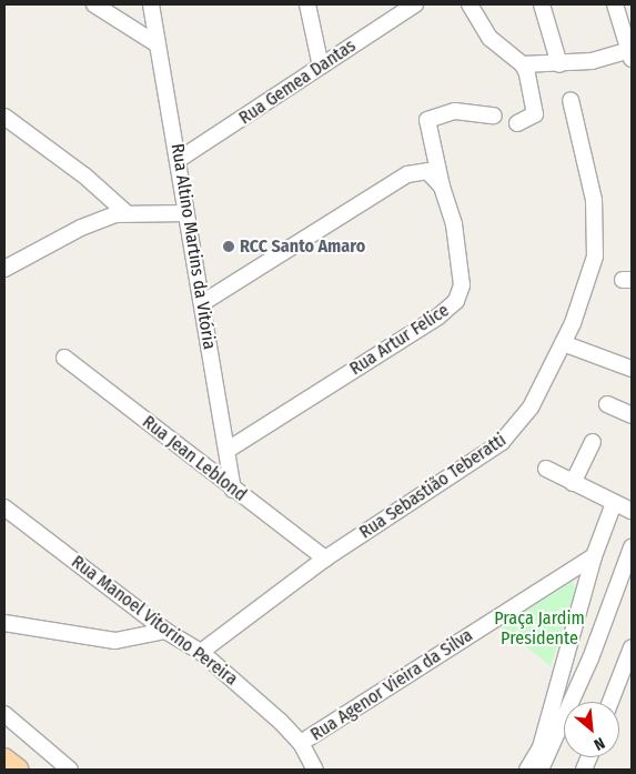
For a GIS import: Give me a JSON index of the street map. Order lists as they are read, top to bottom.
{
  "streets": {
    "street": [
      "Rua Gemea Dantas",
      "Rua Altino Martins da Vitória",
      "Rua Artur Felice",
      "Rua Jean Leblond",
      "Rua Sebastião Teberatti",
      "Rua Manoel Vitorino Pereira",
      "Rua Agenor Vieira da Silva"
    ]
  },
  "crossings": [
    ["Rua Gemea Dantas", "Rua Altino Martins da Vitória"],
    ["Rua Altino Martins da Vitória", "Rua Artur Felice"],
    ["Rua Altino Martins da Vitória", "Rua Jean Leblond"],
    ["Rua Jean Leblond", "Rua Sebastião Teberatti"],
    ["Rua Sebastião Teberatti", "Rua Manoel Vitorino Pereira"],
    ["Rua Manoel Vitorino Pereira", "Rua Agenor Vieira da Silva"]
  ],
  "parks": ["Praça Jardim Presidente"],
  "places": ["RCC Santo Amaro"],
  "north": "bottom right"
}
